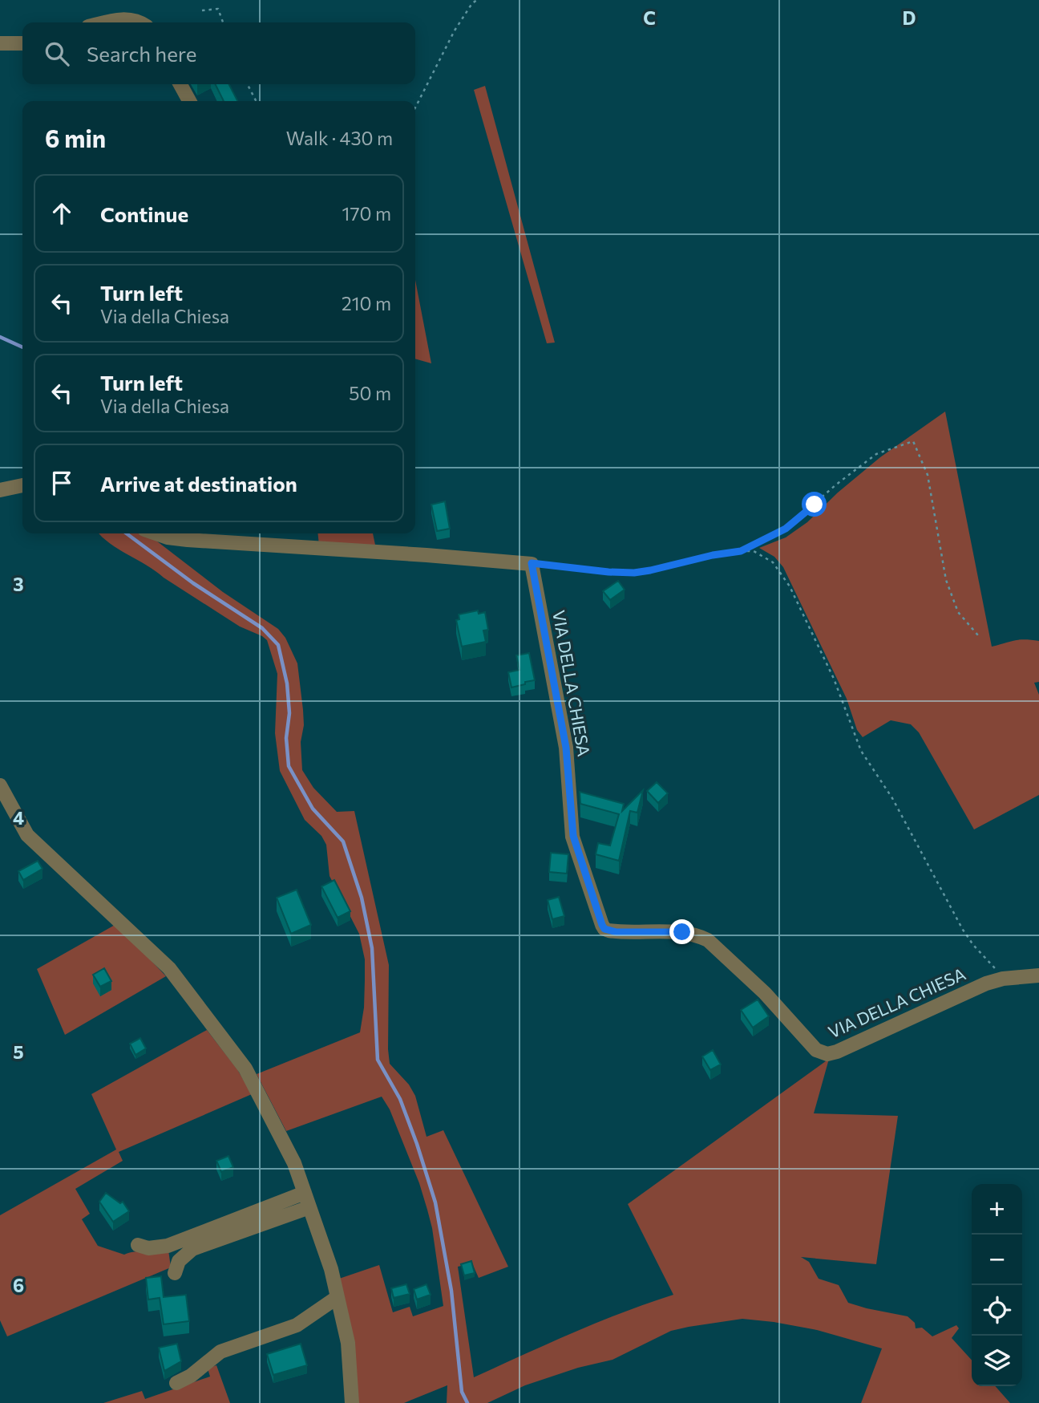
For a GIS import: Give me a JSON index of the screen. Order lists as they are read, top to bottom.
{
  "streets": {
    "street": ["VIA DELLA CHIESA"]
  },
  "page": {
    "search": "Search here",
    "heading": ["6 min", "Walk · 430 m"],
    "list": [
      ["Continue", "170 m"],
      ["Turn left", "Via della Chiesa", "210 m"],
      ["Turn left", "Via della Chiesa", "50 m"],
      "Arrive at destination"
    ],
    "map_buttons": ["+", "−"]
  },
  "grid": {
    "columns": ["C", "D"],
    "rows": [
      "3",
      "4",
      "5",
      "6"
    ]
  }
}
